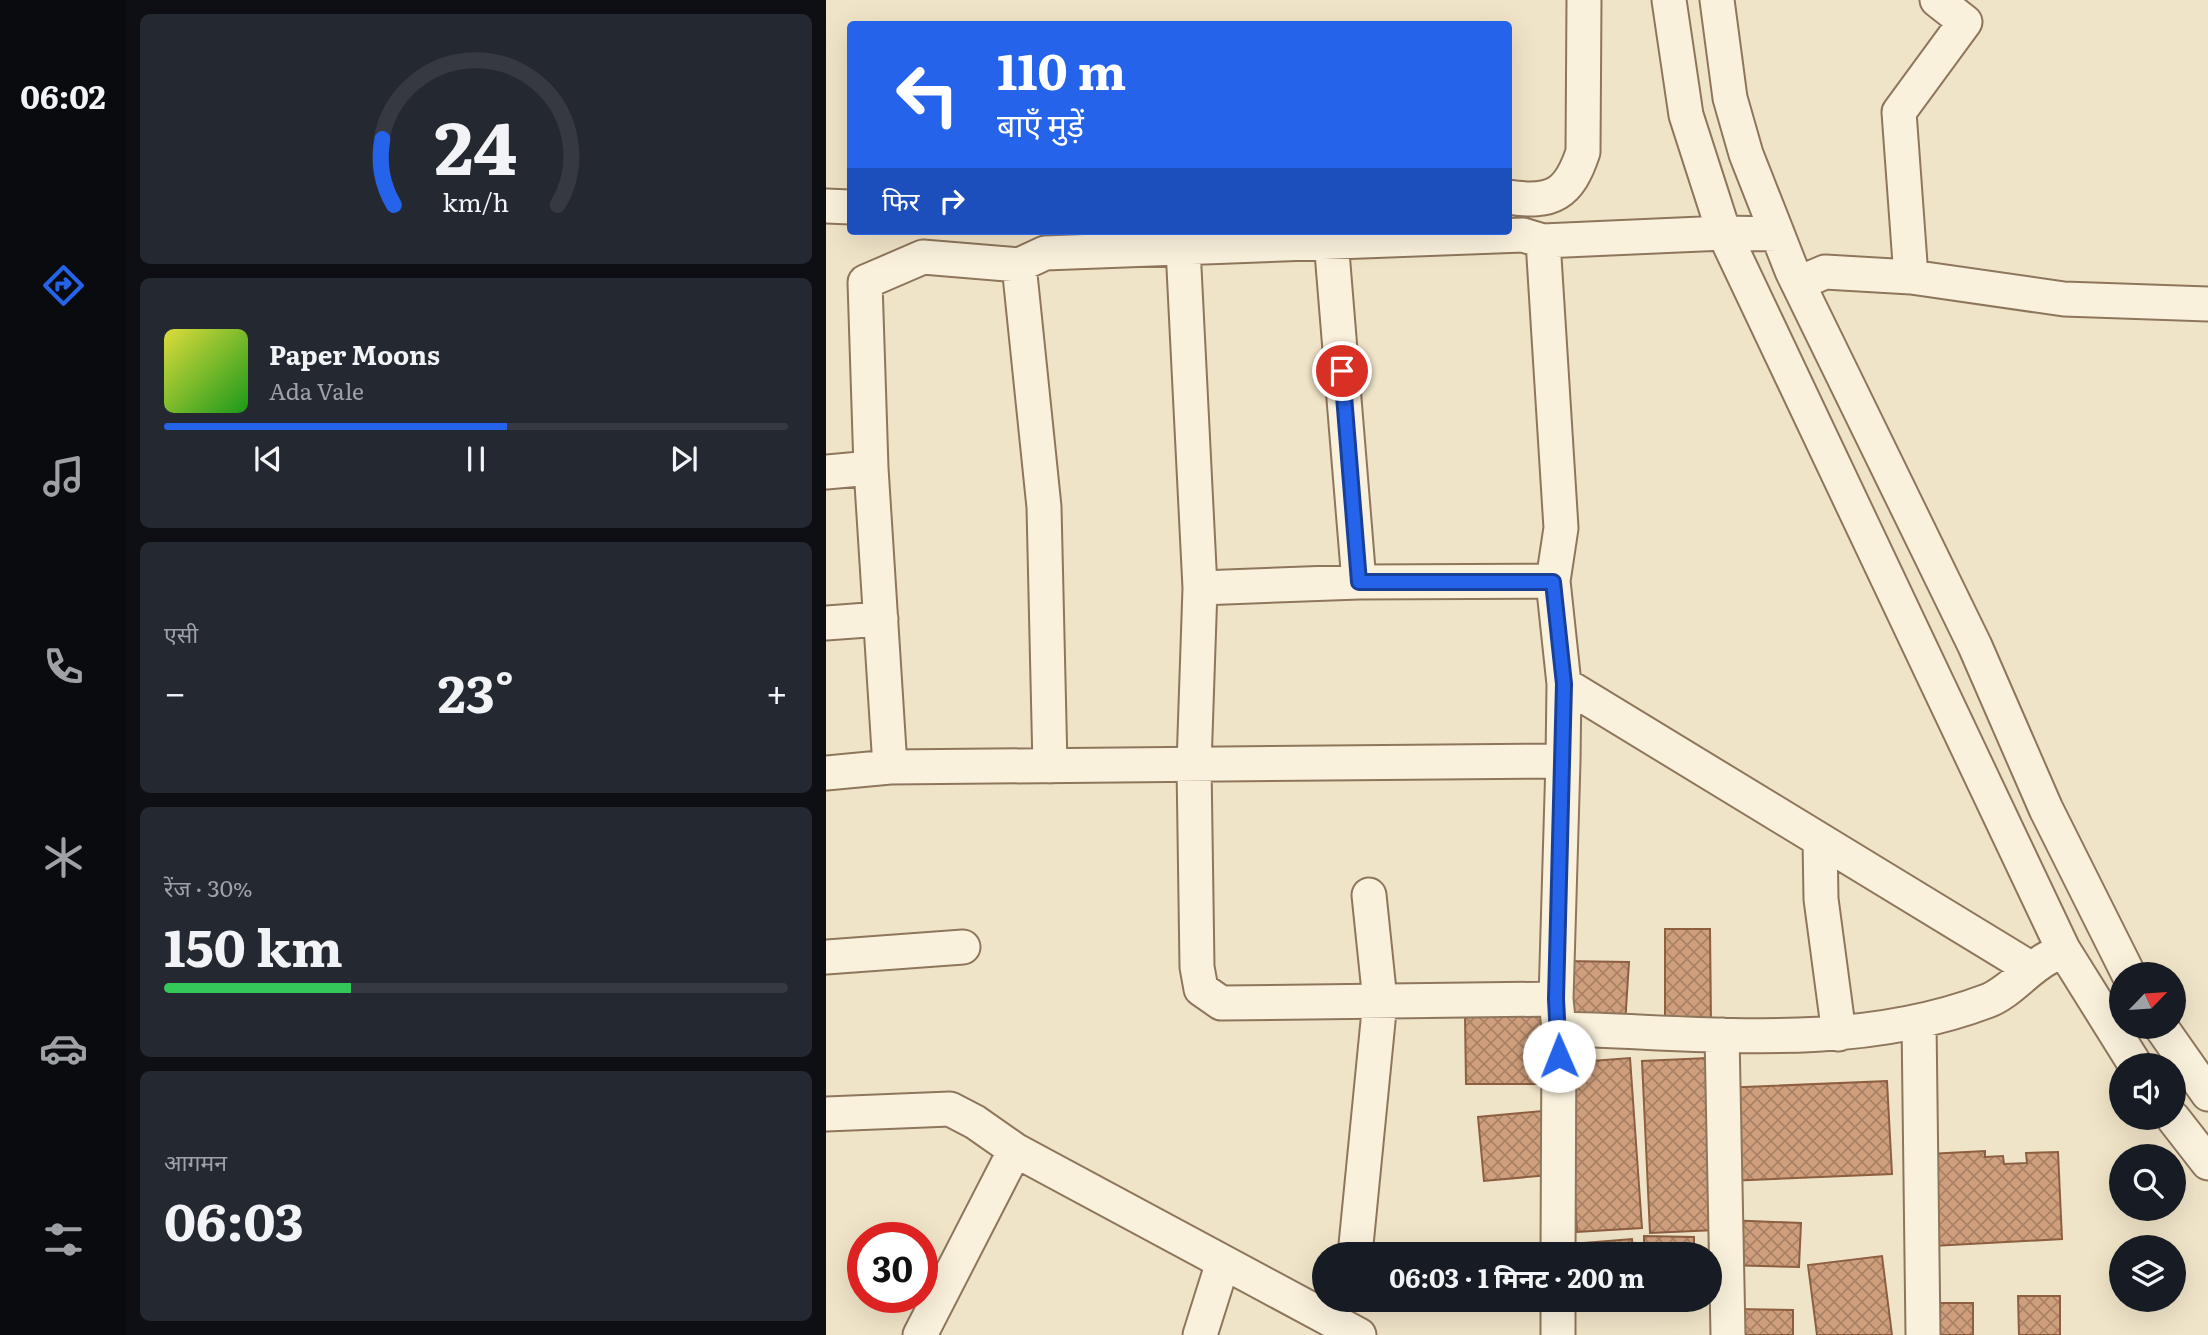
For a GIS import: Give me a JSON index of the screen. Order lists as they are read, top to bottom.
{
  "north": "top right",
  "page": {
    "tabs": "06:02",
    "turn": ["110 m", "बाएँ मुड़ें"],
    "then": "फिर",
    "song": ["Paper Moons", "Ada Vale"],
    "tile": [
      "एसी",
      ["रेंज · 30%", "150 km"],
      ["आगमन", "06:03"]
    ],
    "heat": ["−", "23°", "+"],
    "limit": "30",
    "trip": "06:03 · 1 मिनट · 200 m",
    "gauge": ["24", "km/h"]
  }
}
